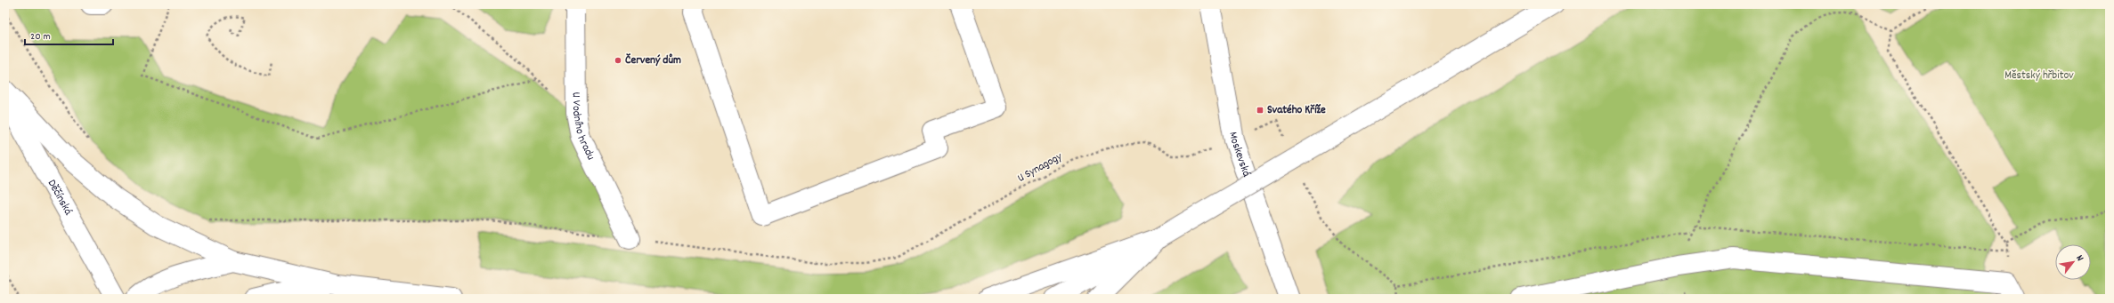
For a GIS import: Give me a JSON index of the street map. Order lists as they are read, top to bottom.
{
  "streets": {
    "main road": ["U Vodního hradu", "Moskevská", "Děčínská"],
    "path": ["U Synagogy"]
  },
  "crossings": [
    ["U Vodního hradu", "U Synagogy"],
    ["Moskevská", "U Synagogy"]
  ],
  "parks": ["Městský hřbitov"],
  "places": {
    "other": ["Červený dům"],
    "transit": ["Svatého Kříže"]
  },
  "scale_bar": "20 m",
  "north": "top right"
}
